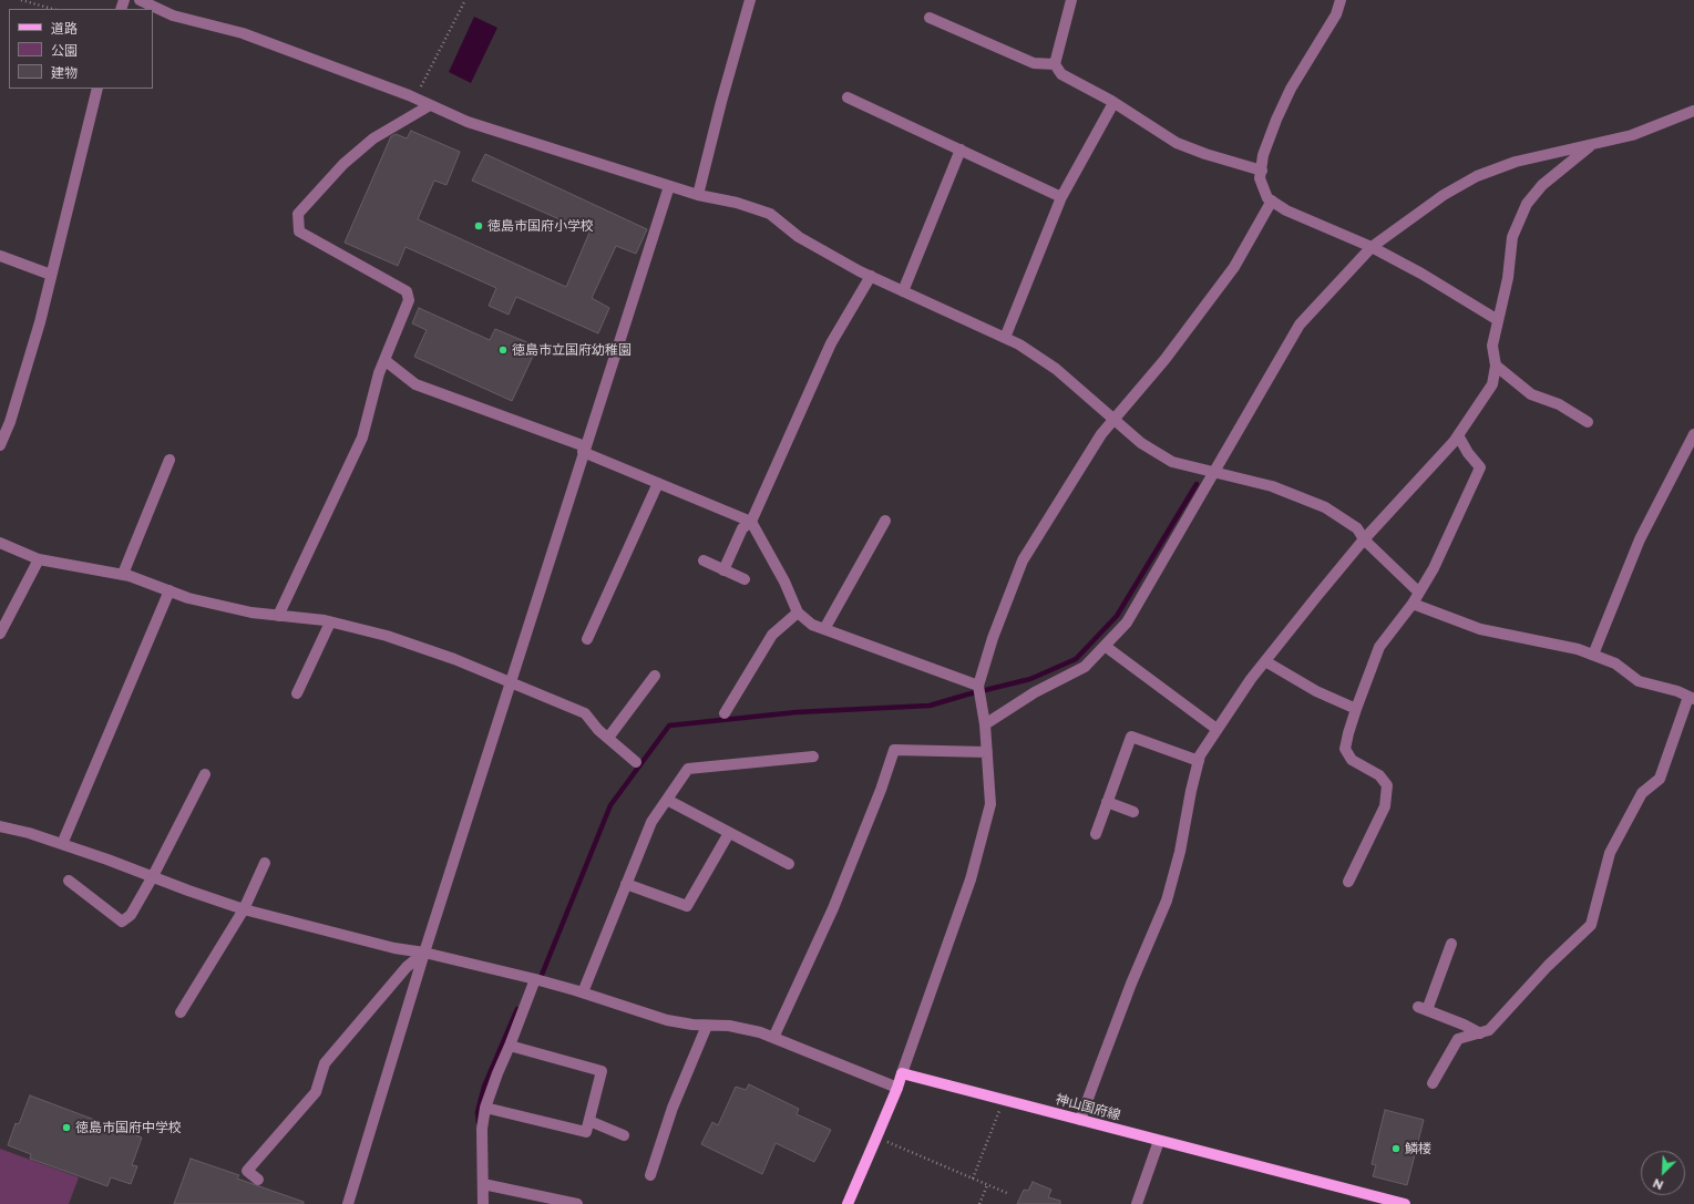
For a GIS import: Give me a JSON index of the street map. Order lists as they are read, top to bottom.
{
  "streets": {
    "main road": ["神山国府線"]
  },
  "places": [
    "徳島市国府小学校",
    "徳島市立国府幼稚園",
    "徳島市国府中学校",
    "鱗楼"
  ],
  "legend": ["道路", "公園", "建物"],
  "north": "bottom left"
}
